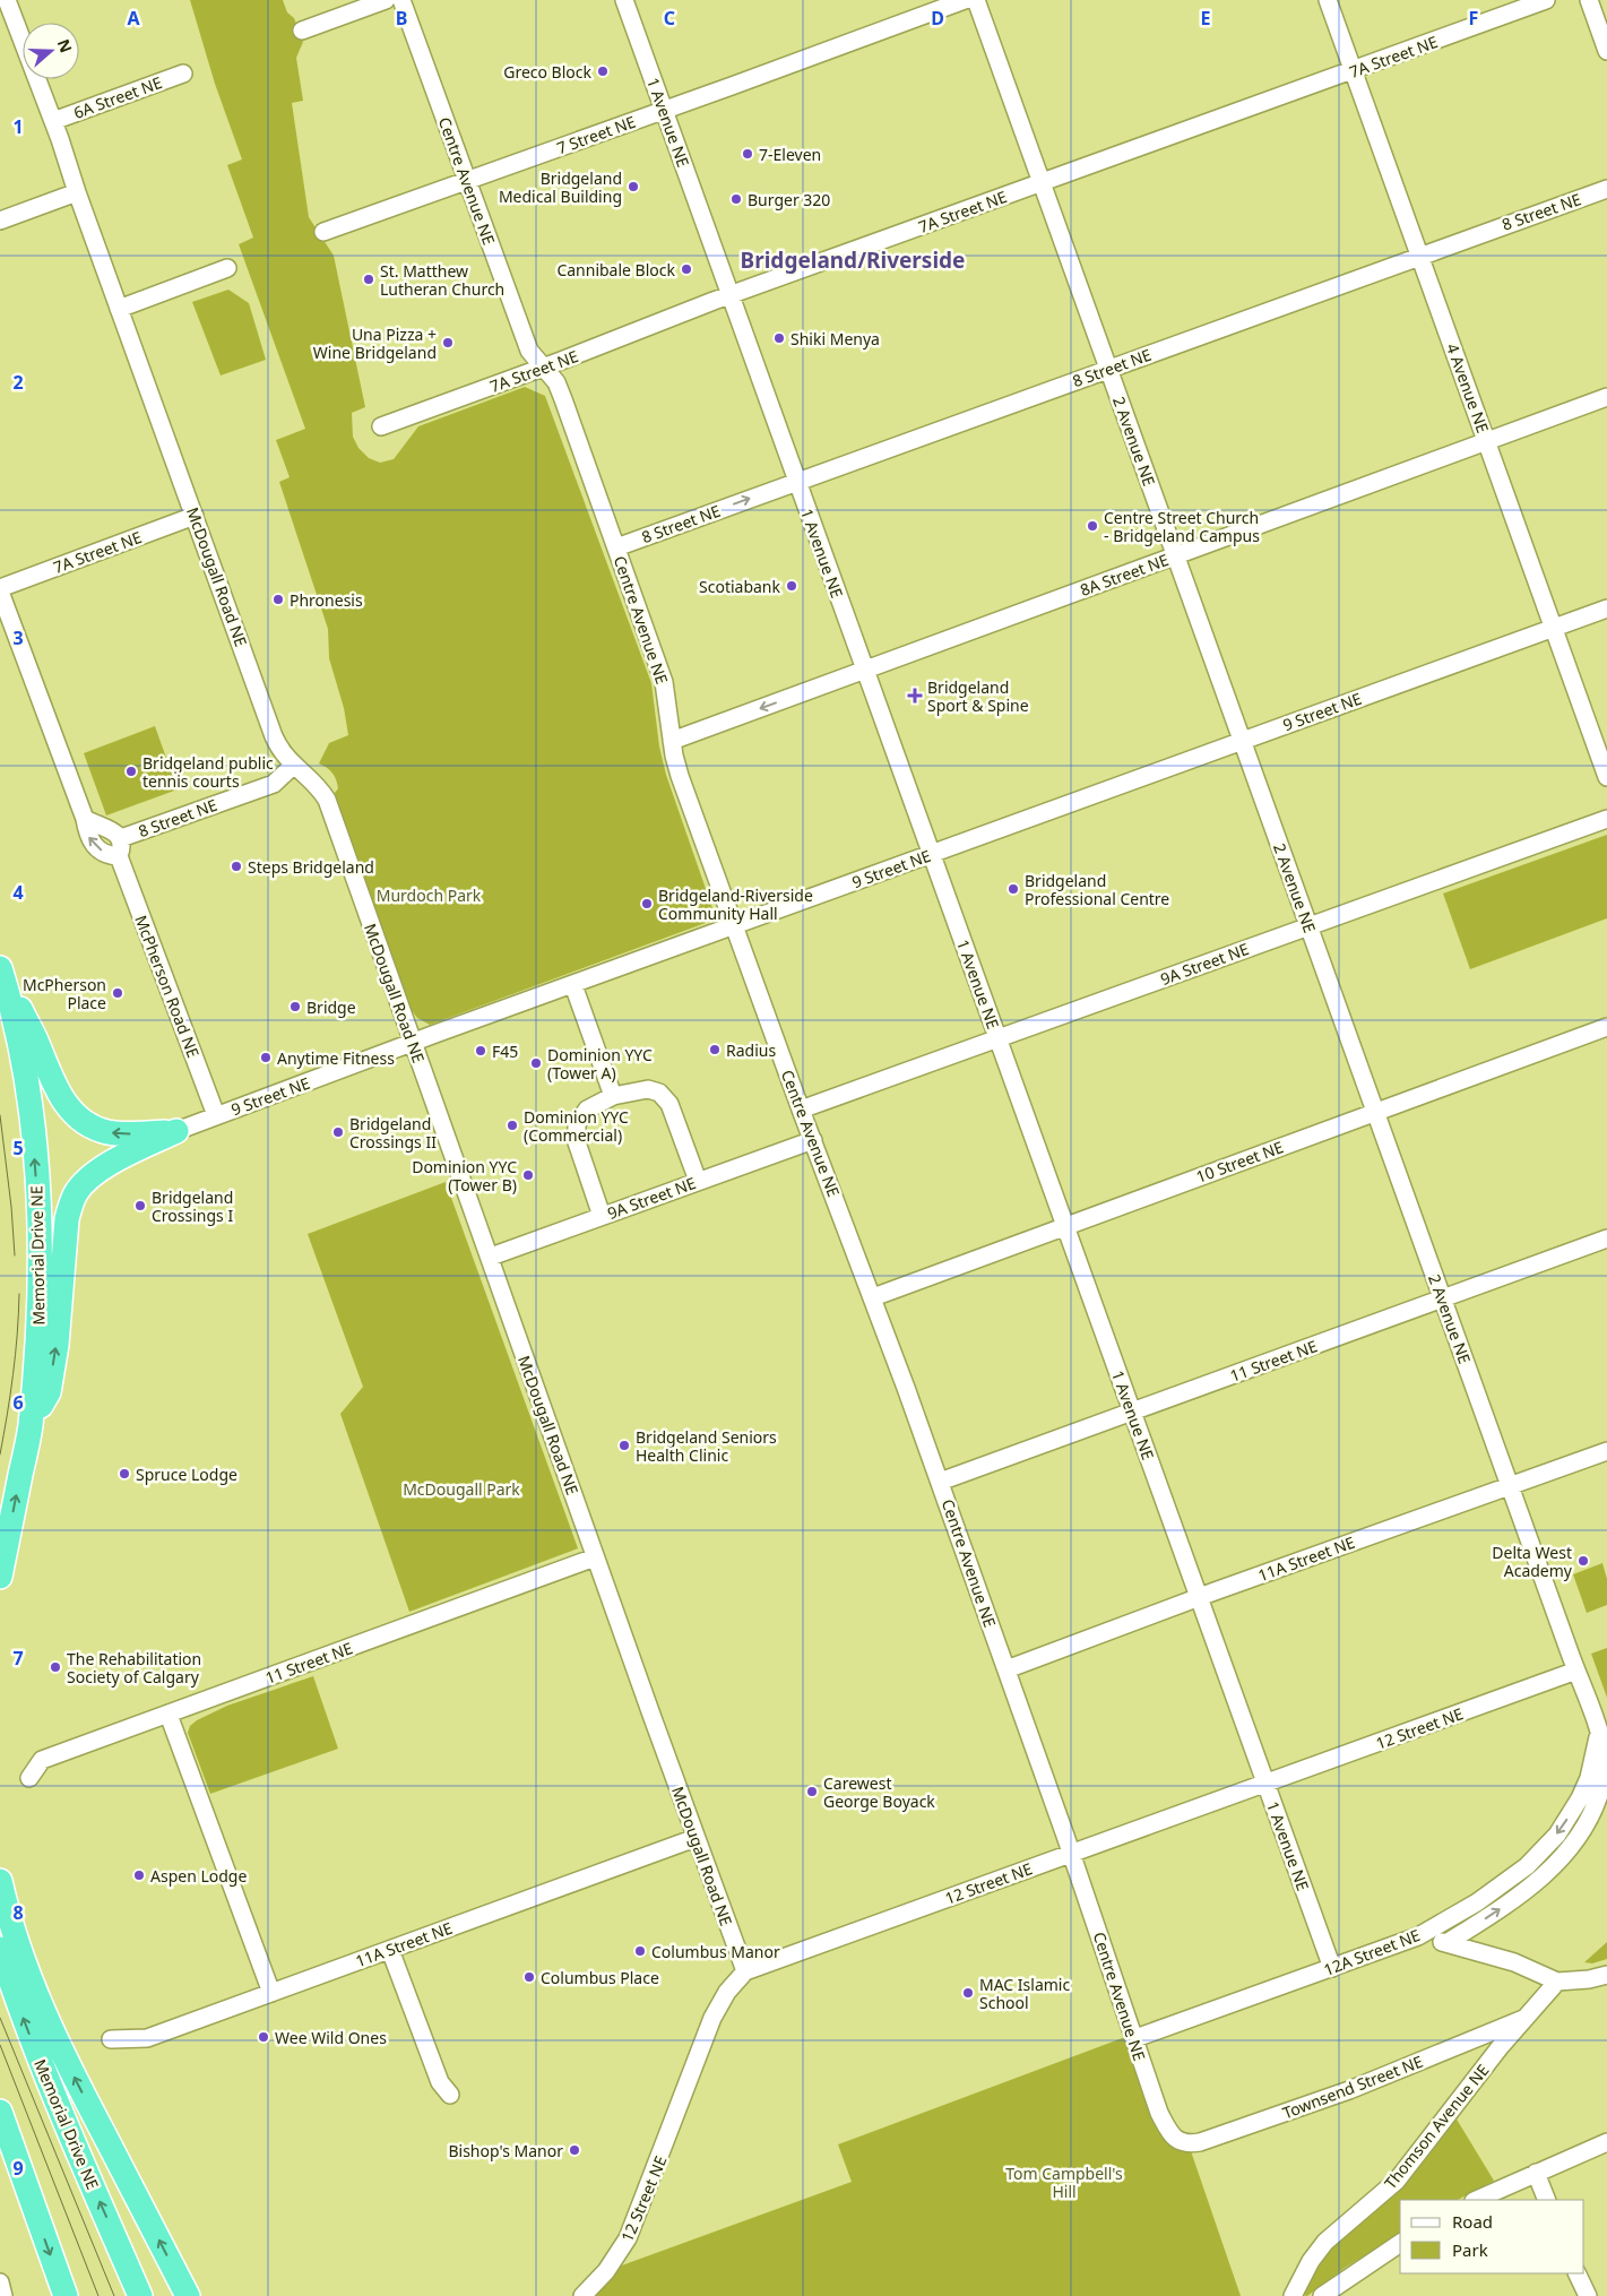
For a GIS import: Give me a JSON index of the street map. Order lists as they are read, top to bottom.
{
  "streets": {
    "highway": ["Memorial Drive NE"],
    "street": [
      "7A Street NE",
      "6A Street NE",
      "1 Avenue NE",
      "7 Street NE",
      "Centre Avenue NE",
      "8 Street NE",
      "4 Avenue NE",
      "2 Avenue NE",
      "8A Street NE",
      "McDougall Road NE",
      "9 Street NE",
      "9A Street NE",
      "McPherson Road NE",
      "10 Street NE",
      "11 Street NE",
      "11A Street NE",
      "12 Street NE",
      "12A Street NE",
      "Townsend Street NE",
      "Thomson Avenue NE"
    ]
  },
  "crossings": [
    ["7A Street NE", "1 Avenue NE"],
    ["7A Street NE", "Centre Avenue NE"],
    ["7A Street NE", "4 Avenue NE"],
    ["7A Street NE", "2 Avenue NE"],
    ["7A Street NE", "McDougall Road NE"],
    ["6A Street NE", "McDougall Road NE"],
    ["1 Avenue NE", "7 Street NE"],
    ["1 Avenue NE", "8 Street NE"],
    ["1 Avenue NE", "8A Street NE"],
    ["1 Avenue NE", "9 Street NE"],
    ["1 Avenue NE", "9A Street NE"],
    ["1 Avenue NE", "10 Street NE"],
    ["1 Avenue NE", "11 Street NE"],
    ["1 Avenue NE", "11A Street NE"],
    ["1 Avenue NE", "12 Street NE"],
    ["1 Avenue NE", "12A Street NE"],
    ["7 Street NE", "Centre Avenue NE"],
    ["Centre Avenue NE", "8 Street NE"],
    ["Centre Avenue NE", "8A Street NE"],
    ["Centre Avenue NE", "9 Street NE"],
    ["Centre Avenue NE", "9A Street NE"],
    ["Centre Avenue NE", "10 Street NE"],
    ["Centre Avenue NE", "11 Street NE"],
    ["Centre Avenue NE", "11A Street NE"],
    ["Centre Avenue NE", "12 Street NE"],
    ["Centre Avenue NE", "12A Street NE"],
    ["Centre Avenue NE", "Townsend Street NE"],
    ["8 Street NE", "4 Avenue NE"],
    ["8 Street NE", "2 Avenue NE"],
    ["8 Street NE", "McDougall Road NE"],
    ["4 Avenue NE", "8A Street NE"],
    ["4 Avenue NE", "9 Street NE"],
    ["2 Avenue NE", "8A Street NE"],
    ["2 Avenue NE", "9 Street NE"],
    ["2 Avenue NE", "9A Street NE"],
    ["2 Avenue NE", "10 Street NE"],
    ["2 Avenue NE", "11 Street NE"],
    ["2 Avenue NE", "11A Street NE"],
    ["2 Avenue NE", "12 Street NE"],
    ["2 Avenue NE", "12A Street NE"],
    ["McDougall Road NE", "9 Street NE"],
    ["McDougall Road NE", "9A Street NE"],
    ["McDougall Road NE", "11 Street NE"],
    ["McDougall Road NE", "11A Street NE"],
    ["McDougall Road NE", "12 Street NE"],
    ["9 Street NE", "McPherson Road NE"],
    ["Townsend Street NE", "Thomson Avenue NE"]
  ],
  "districts": ["Bridgeland/Riverside"],
  "parks": ["Murdoch Park", "McDougall Park", "Tom Campbell's Hill"],
  "places": {
    "other": [
      "Greco Block",
      "7-Eleven",
      "Bridgeland Medical Building",
      "Burger 320",
      "Cannibale Block",
      "St. Matthew Lutheran Church",
      "Shiki Menya",
      "Una Pizza + Wine Bridgeland",
      "Centre Street Church - Bridgeland Campus",
      "Scotiabank",
      "Phronesis",
      "Bridgeland public tennis courts",
      "Steps Bridgeland",
      "Bridgeland Professional Centre",
      "Bridgeland-Riverside Community Hall",
      "McPherson Place",
      "Bridge",
      "Radius",
      "F45",
      "Anytime Fitness",
      "Dominion YYC (Tower A)",
      "Dominion YYC (Commercial)",
      "Bridgeland Crossings II",
      "Dominion YYC (Tower B)",
      "Bridgeland Crossings I",
      "Bridgeland Seniors Health Clinic",
      "Spruce Lodge",
      "Delta West Academy",
      "The Rehabilitation Society of Calgary",
      "Carewest George Boyack",
      "Aspen Lodge",
      "Columbus Manor",
      "Columbus Place",
      "MAC Islamic School",
      "Wee Wild Ones",
      "Bishop's Manor"
    ],
    "health": ["Bridgeland Sport & Spine"]
  },
  "legend": ["Road", "Park"],
  "north": "right",
  "grid": {
    "columns": [
      "A",
      "B",
      "C",
      "D",
      "E",
      "F"
    ],
    "rows": [
      "1",
      "2",
      "3",
      "4",
      "5",
      "6",
      "7",
      "8",
      "9"
    ]
  }
}
